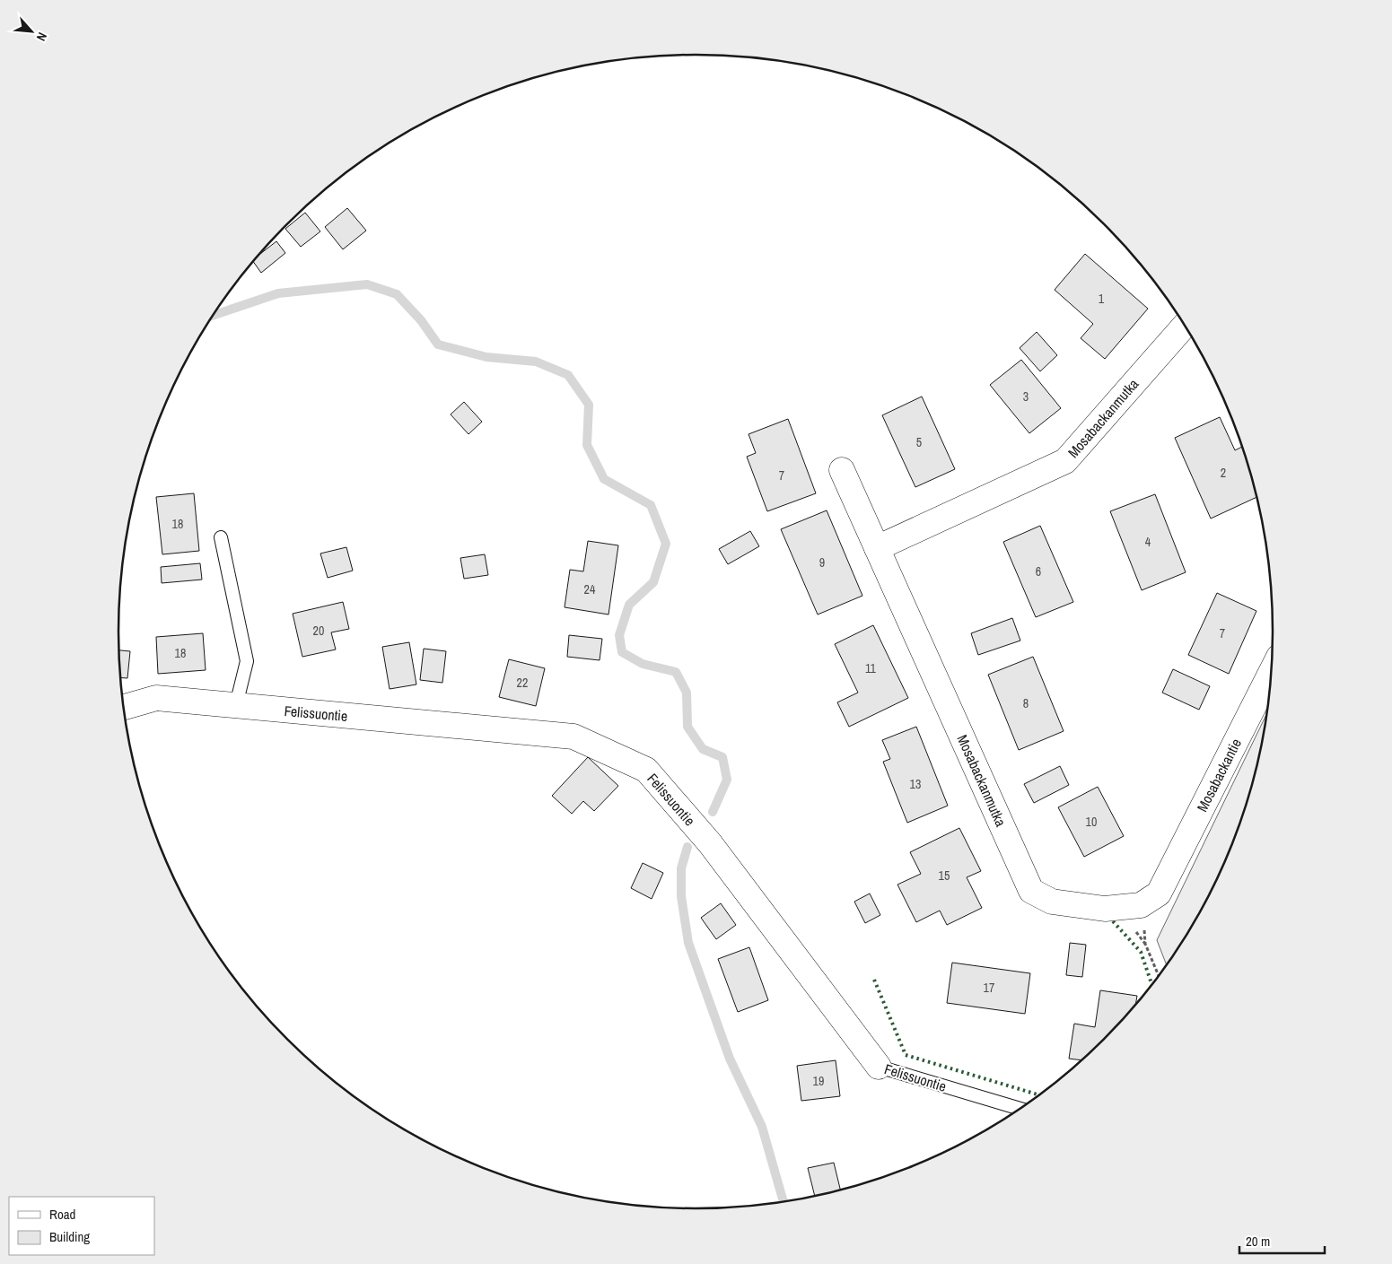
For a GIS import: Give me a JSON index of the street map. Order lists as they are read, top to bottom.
{
  "streets": {
    "street": ["Mosabackanmutka", "Felissuontie", "Mosabackantie"]
  },
  "crossings": [
    ["Mosabackanmutka", "Mosabackantie"]
  ],
  "house_numbers": [
    "1",
    "3",
    "5",
    "2",
    "7",
    "18",
    "4",
    "9",
    "6",
    "24",
    "20",
    "7",
    "18",
    "11",
    "22",
    "8",
    "13",
    "10",
    "15",
    "17",
    "19"
  ],
  "legend": ["Road", "Building"],
  "scale_bar": "20 m",
  "north": "bottom right"
}
